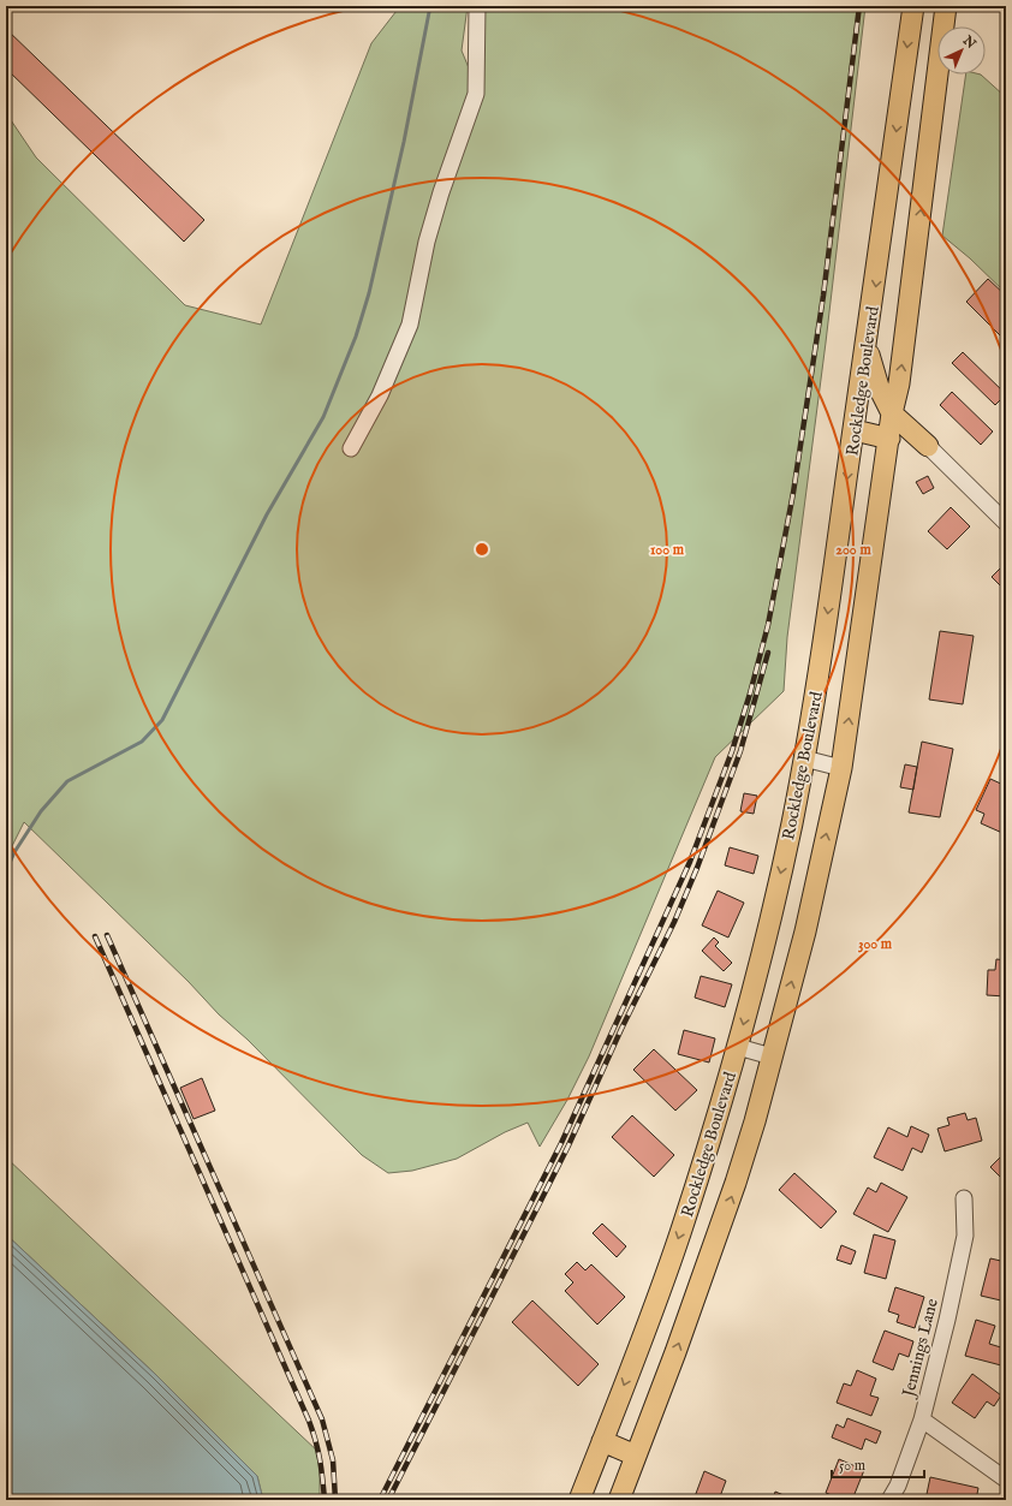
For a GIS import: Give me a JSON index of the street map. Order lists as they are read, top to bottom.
{
  "streets": {
    "main road": ["Rockledge Boulevard"],
    "street": ["Jennings Lane"]
  },
  "scale_bar": "50 m",
  "north": "top right",
  "rings": ["100 m", "200 m", "300 m"]
}
